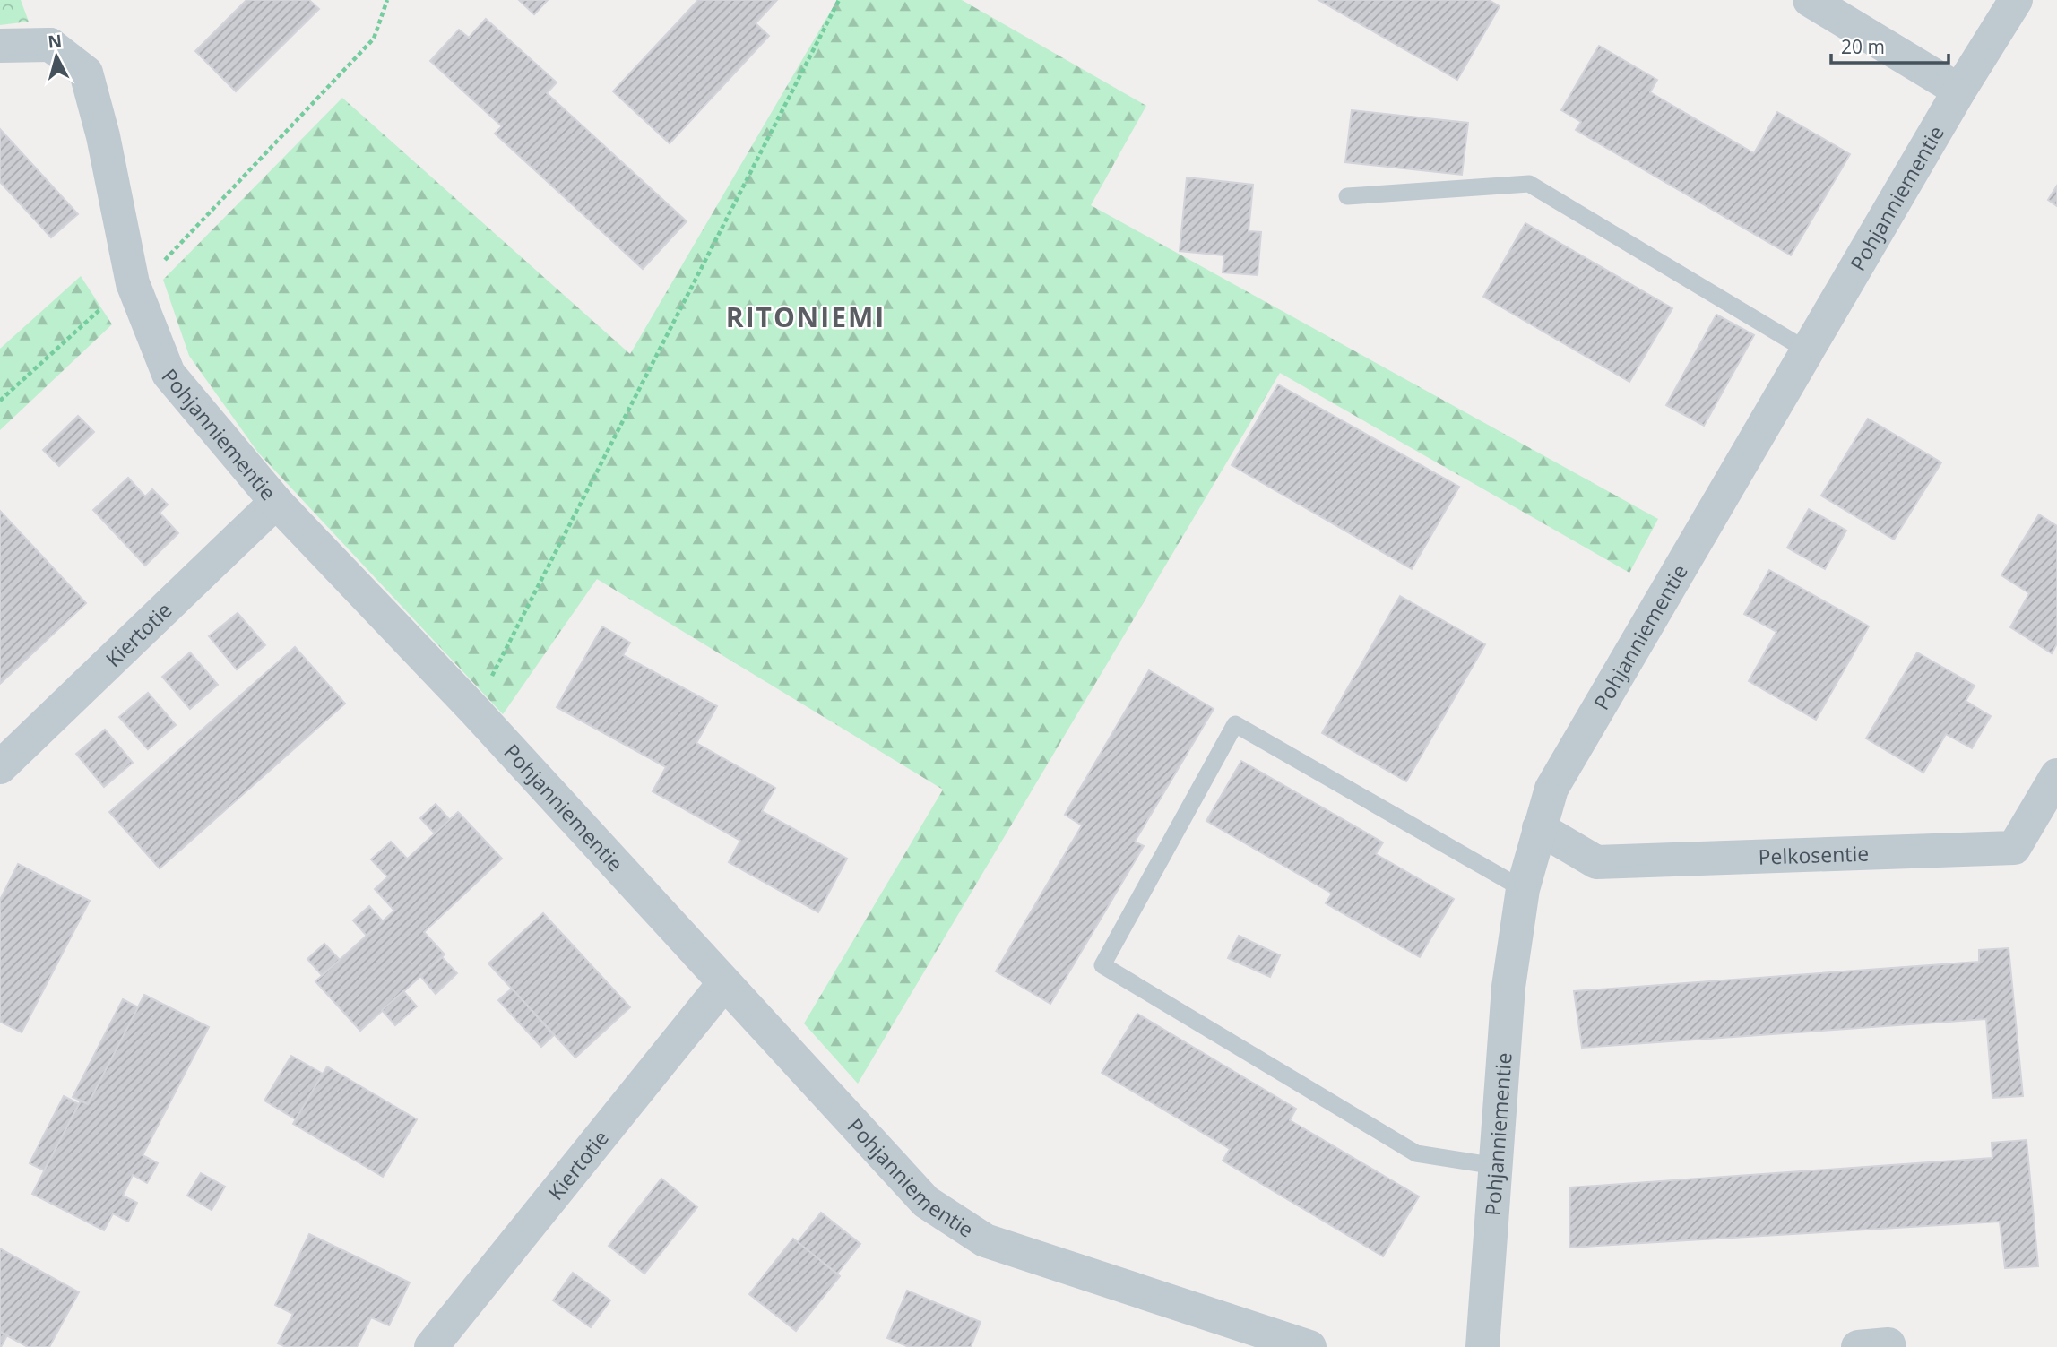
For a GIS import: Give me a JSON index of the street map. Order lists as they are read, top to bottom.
{
  "streets": {
    "street": ["Pohjanniementie", "Kiertotie", "Pelkosentie"]
  },
  "crossings": [
    ["Pohjanniementie", "Kiertotie"],
    ["Pohjanniementie", "Pelkosentie"]
  ],
  "districts": ["RITONIEMI"],
  "scale_bar": "20 m",
  "north": "top"
}
